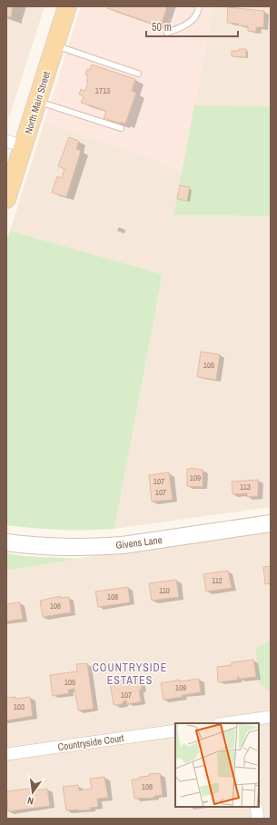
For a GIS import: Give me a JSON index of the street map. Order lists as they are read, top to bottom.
{
  "streets": {
    "main road": ["North Main Street"],
    "street": ["Givens Lane", "Countryside Court"]
  },
  "districts": ["COUNTRYSIDE ESTATES"],
  "house_numbers": [
    "1713",
    "105",
    "109",
    "107",
    "113",
    "107",
    "112",
    "110",
    "108",
    "106",
    "105",
    "109",
    "107",
    "103",
    "108"
  ],
  "scale_bar": "50 m",
  "north": "bottom"
}
